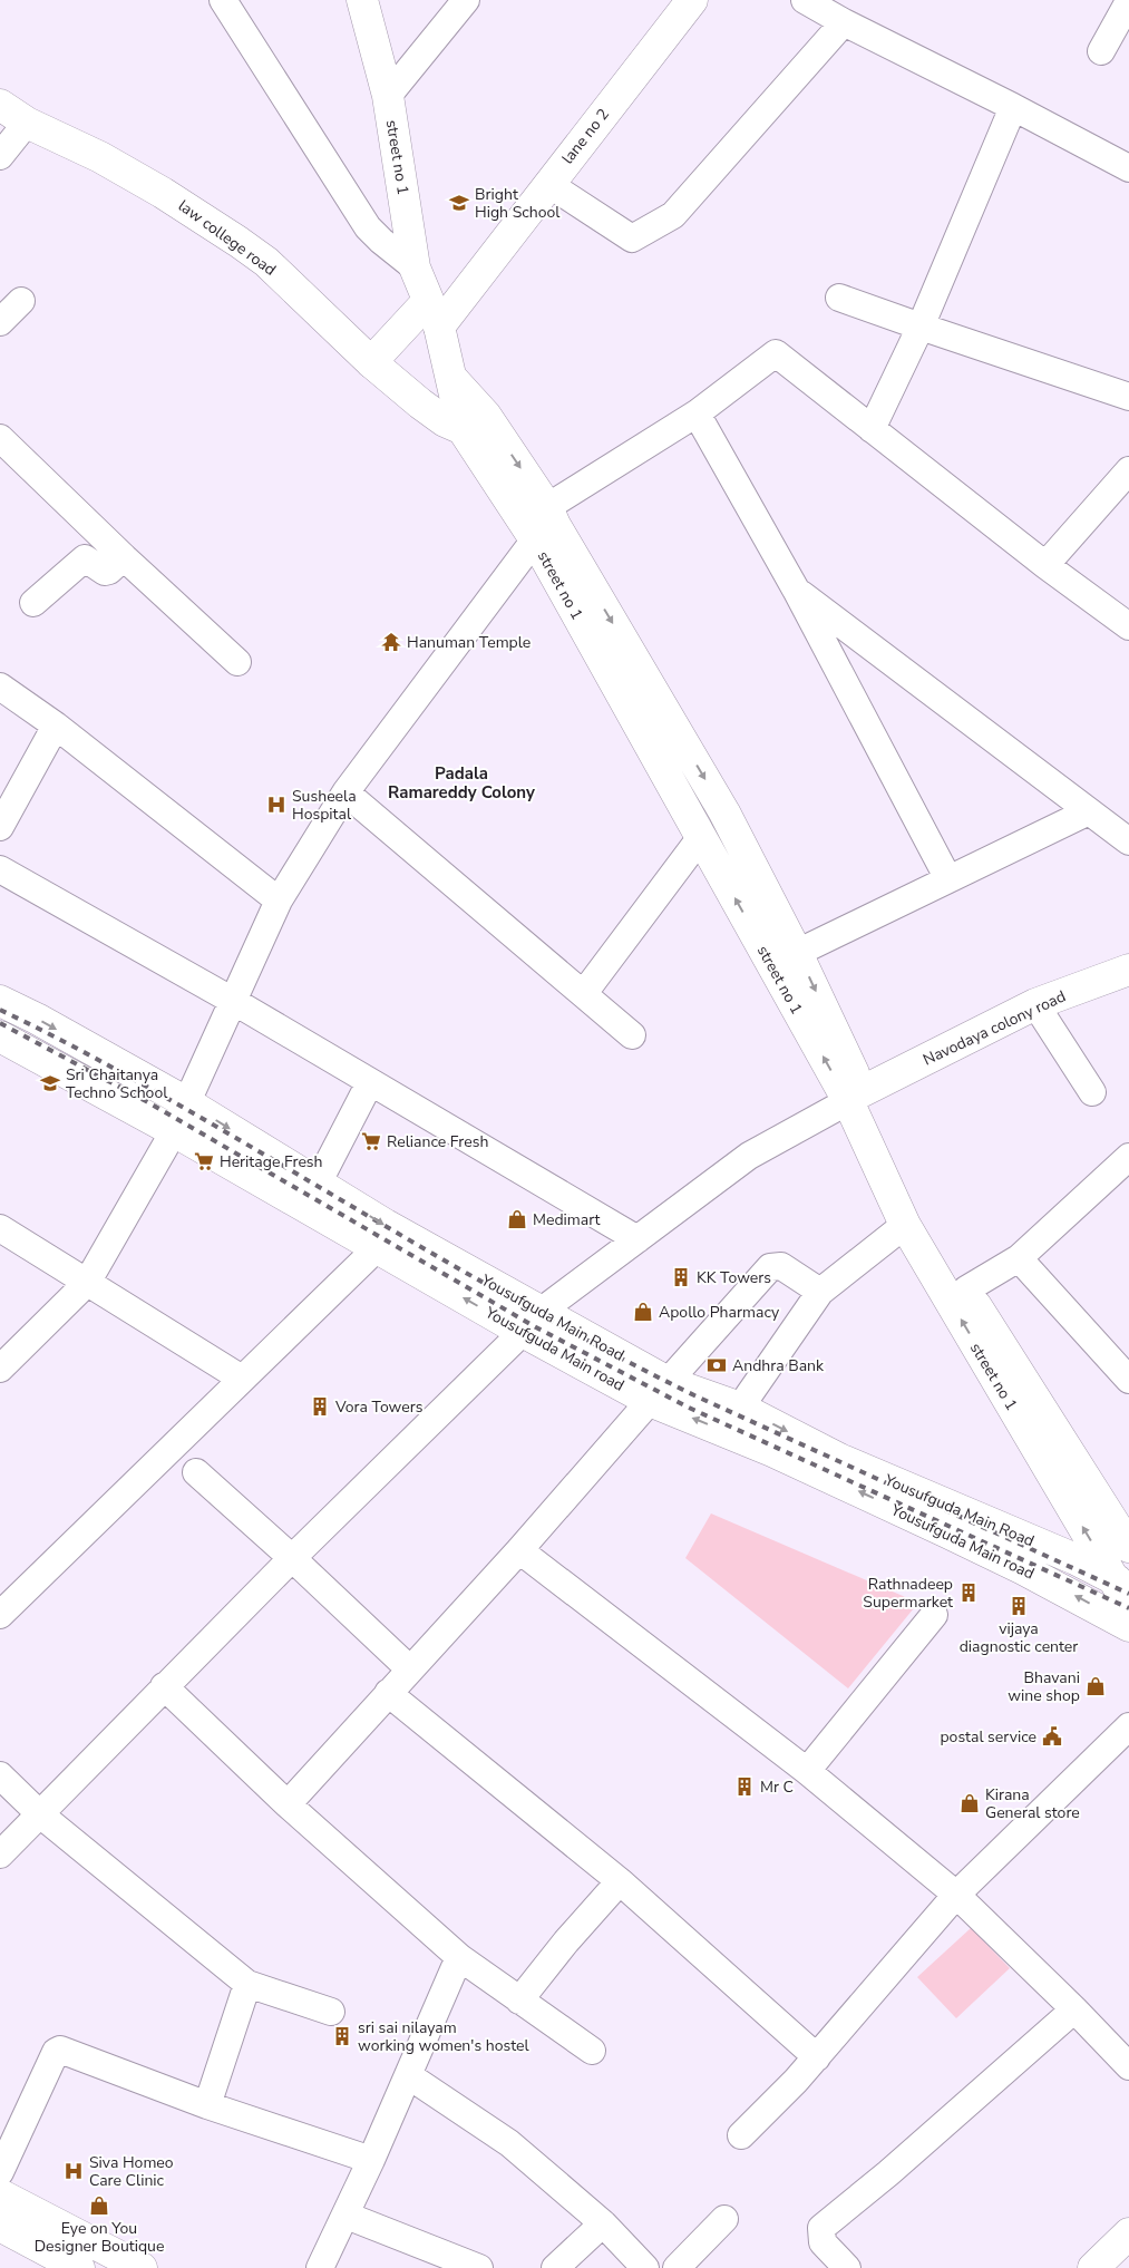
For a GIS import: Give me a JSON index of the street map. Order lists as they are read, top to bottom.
{
  "streets": {
    "main road": [
      "lane no 2",
      "street no 1",
      "law college road",
      "Navodaya colony road",
      "Yousufguda Main Road",
      "Yousufguda Main road"
    ]
  },
  "crossings": [
    ["lane no 2", "street no 1"],
    ["lane no 2", "law college road"],
    ["street no 1", "law college road"],
    ["street no 1", "Navodaya colony road"],
    ["street no 1", "Yousufguda Main Road"],
    ["Yousufguda Main Road", "Yousufguda Main road"]
  ],
  "one_way": ["Yousufguda Main Road", "Yousufguda Main road"],
  "districts": ["Padala Ramareddy Colony"],
  "places": {
    "school or university": ["Bright High School", "Sri Chaitanya Techno School"],
    "temple": ["Hanuman Temple"],
    "hospital": ["Susheela Hospital", "Siva Homeo Care Clinic"],
    "supermarket": ["Reliance Fresh", "Heritage Fresh"],
    "shop": [
      "Medimart",
      "Apollo Pharmacy",
      "Bhavani wine shop",
      "Kirana General store",
      "Eye on You Designer Boutique"
    ],
    "building": [
      "KK Towers",
      "Vora Towers",
      "Rathnadeep Supermarket",
      "vijaya diagnostic center",
      "Mr C",
      "sri sai nilayam working women's hostel"
    ],
    "bank": ["Andhra Bank"],
    "public building": ["postal service"]
  }
}
